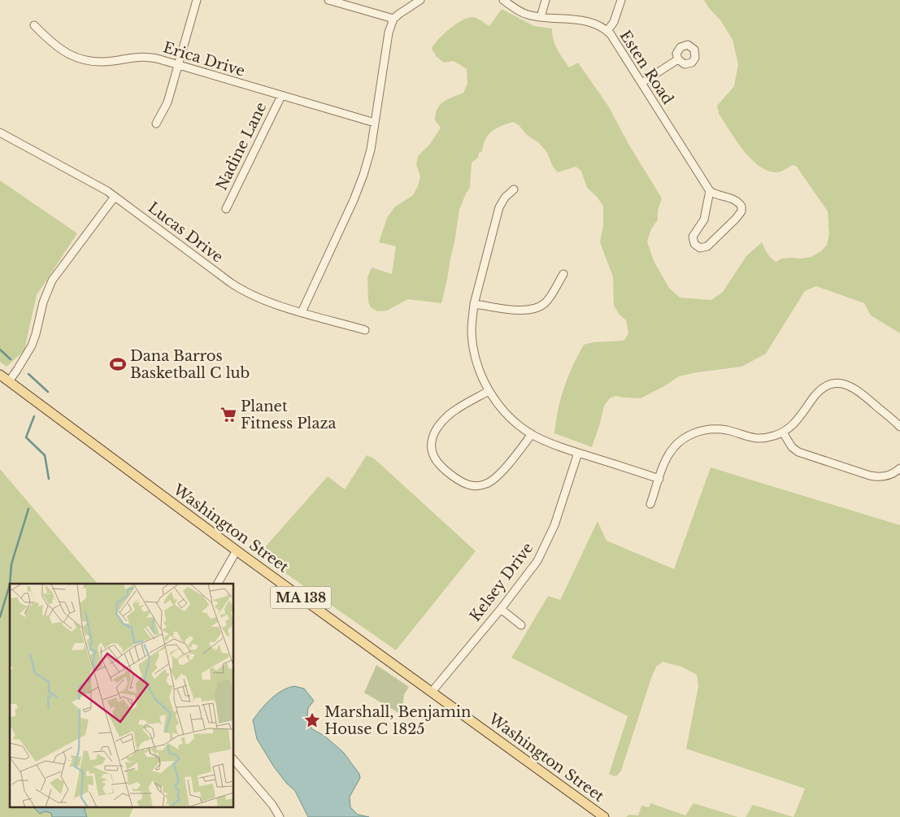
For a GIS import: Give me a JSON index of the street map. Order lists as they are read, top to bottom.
{
  "streets": {
    "main road": ["Washington Street", "MA 138"],
    "street": [
      "Erica Drive",
      "Esten Road",
      "Nadine Lane",
      "Lucas Drive",
      "Kelsey Drive"
    ]
  },
  "crossings": [
    ["Erica Drive", "Nadine Lane"],
    ["Washington Street", "Kelsey Drive"]
  ],
  "places": {
    "sports": ["Dana Barros Basketball C lub"],
    "supermarket": ["Planet Fitness Plaza"],
    "place": ["Marshall, Benjamin House C 1825"]
  }
}
